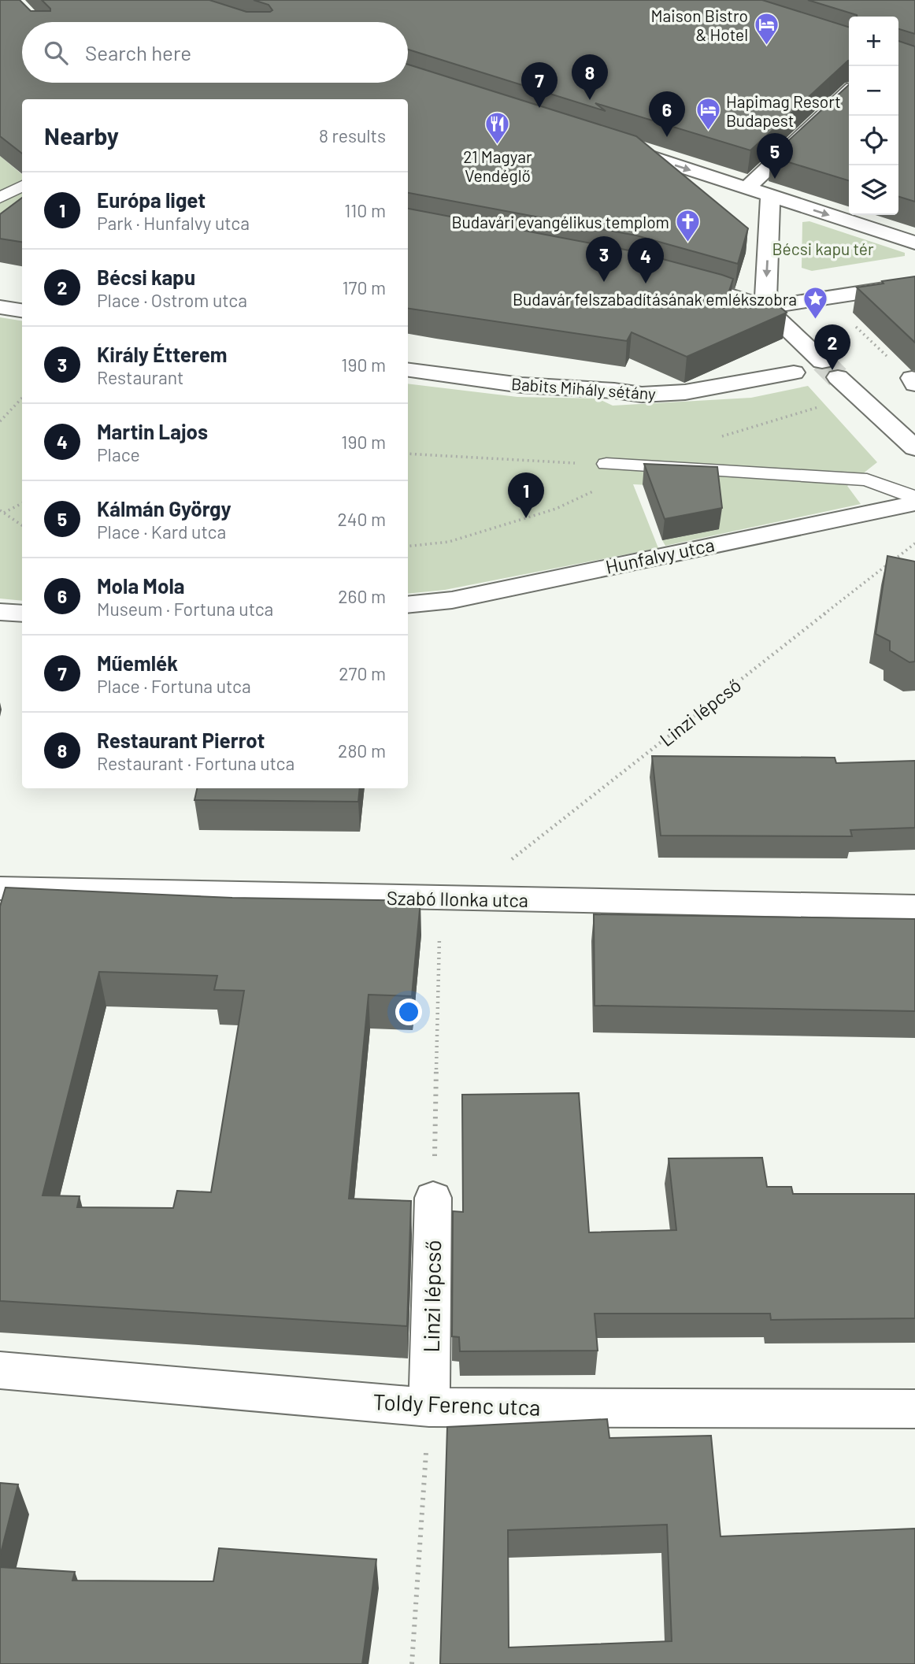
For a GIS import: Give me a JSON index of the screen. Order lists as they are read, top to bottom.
{
  "streets": {
    "street": [
      "Babits Mihály sétány",
      "Hunfalvy utca",
      "Linzi lépcső",
      "Szabó Ilonka utca",
      "Toldy Ferenc utca"
    ]
  },
  "crossings": [
    ["Linzi lépcső", "Toldy Ferenc utca"]
  ],
  "parks": ["Bécsi kapu tér"],
  "places": {
    "hotel": ["Maison Bistro & Hotel", "Hapimag Resort Budapest"],
    "restaurant": ["21 Magyar Vendéglő"],
    "church": ["Budavári evangélikus templom"],
    "place": ["Budavár felszabadításának emlékszobra"]
  },
  "page": {
    "map_buttons": ["+", "−"],
    "search": "Search here",
    "pins": [
      "8",
      "7",
      "6",
      "5",
      "3",
      "4",
      "2",
      "1"
    ],
    "heading": ["Nearby", "8 results"],
    "list": [
      {
        "mark": "1",
        "name": "Európa liget",
        "note": "Park · Hunfalvy utca",
        "value": "110 m"
      },
      {
        "mark": "2",
        "name": "Bécsi kapu",
        "note": "Place · Ostrom utca",
        "value": "170 m"
      },
      {
        "mark": "3",
        "name": "Király Étterem",
        "note": "Restaurant",
        "value": "190 m"
      },
      {
        "mark": "4",
        "name": "Martin Lajos",
        "note": "Place",
        "value": "190 m"
      },
      {
        "mark": "5",
        "name": "Kálmán György",
        "note": "Place · Kard utca",
        "value": "240 m"
      },
      {
        "mark": "6",
        "name": "Mola Mola",
        "note": "Museum · Fortuna utca",
        "value": "260 m"
      },
      {
        "mark": "7",
        "name": "Műemlék",
        "note": "Place · Fortuna utca",
        "value": "270 m"
      },
      {
        "mark": "8",
        "name": "Restaurant Pierrot",
        "note": "Restaurant · Fortuna utca",
        "value": "280 m"
      }
    ]
  }
}
